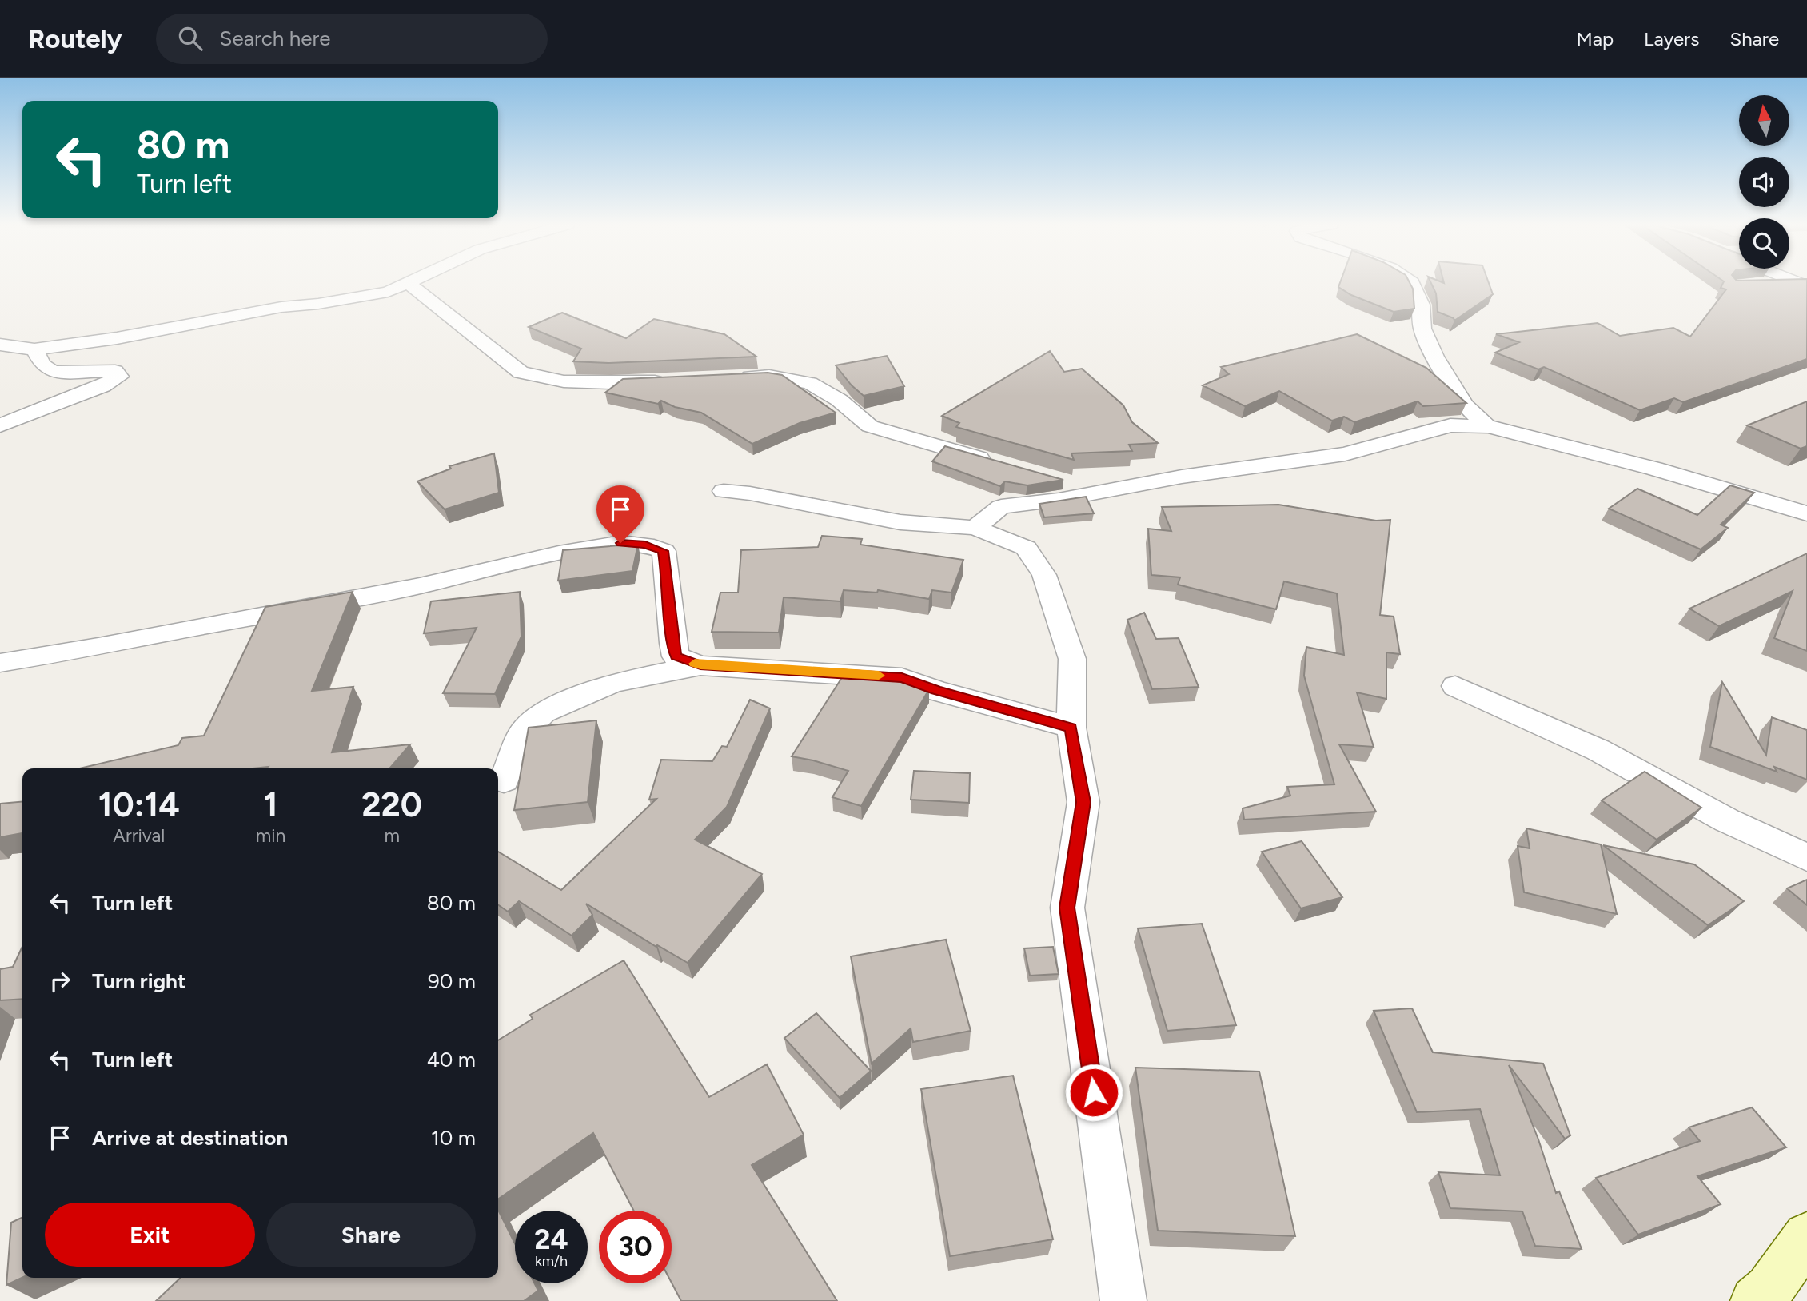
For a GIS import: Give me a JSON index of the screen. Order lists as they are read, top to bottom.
{
  "north": "top",
  "page": {
    "header": "Routely",
    "search": "Search here",
    "nav": ["Map", "Layers", "Share"],
    "turn": ["80 m", "Turn left"],
    "eta": [
      "10:14",
      "Arrival",
      "1",
      "min",
      "220",
      "m"
    ],
    "list": [
      {
        "name": "Turn left",
        "value": "80 m"
      },
      {
        "name": "Turn right",
        "value": "90 m"
      },
      {
        "name": "Turn left",
        "value": "40 m"
      },
      {
        "name": "Arrive at destination",
        "value": "10 m"
      }
    ],
    "buttons": ["Exit", "Share"],
    "speed": "24 km/h",
    "limit": "30"
  }
}
